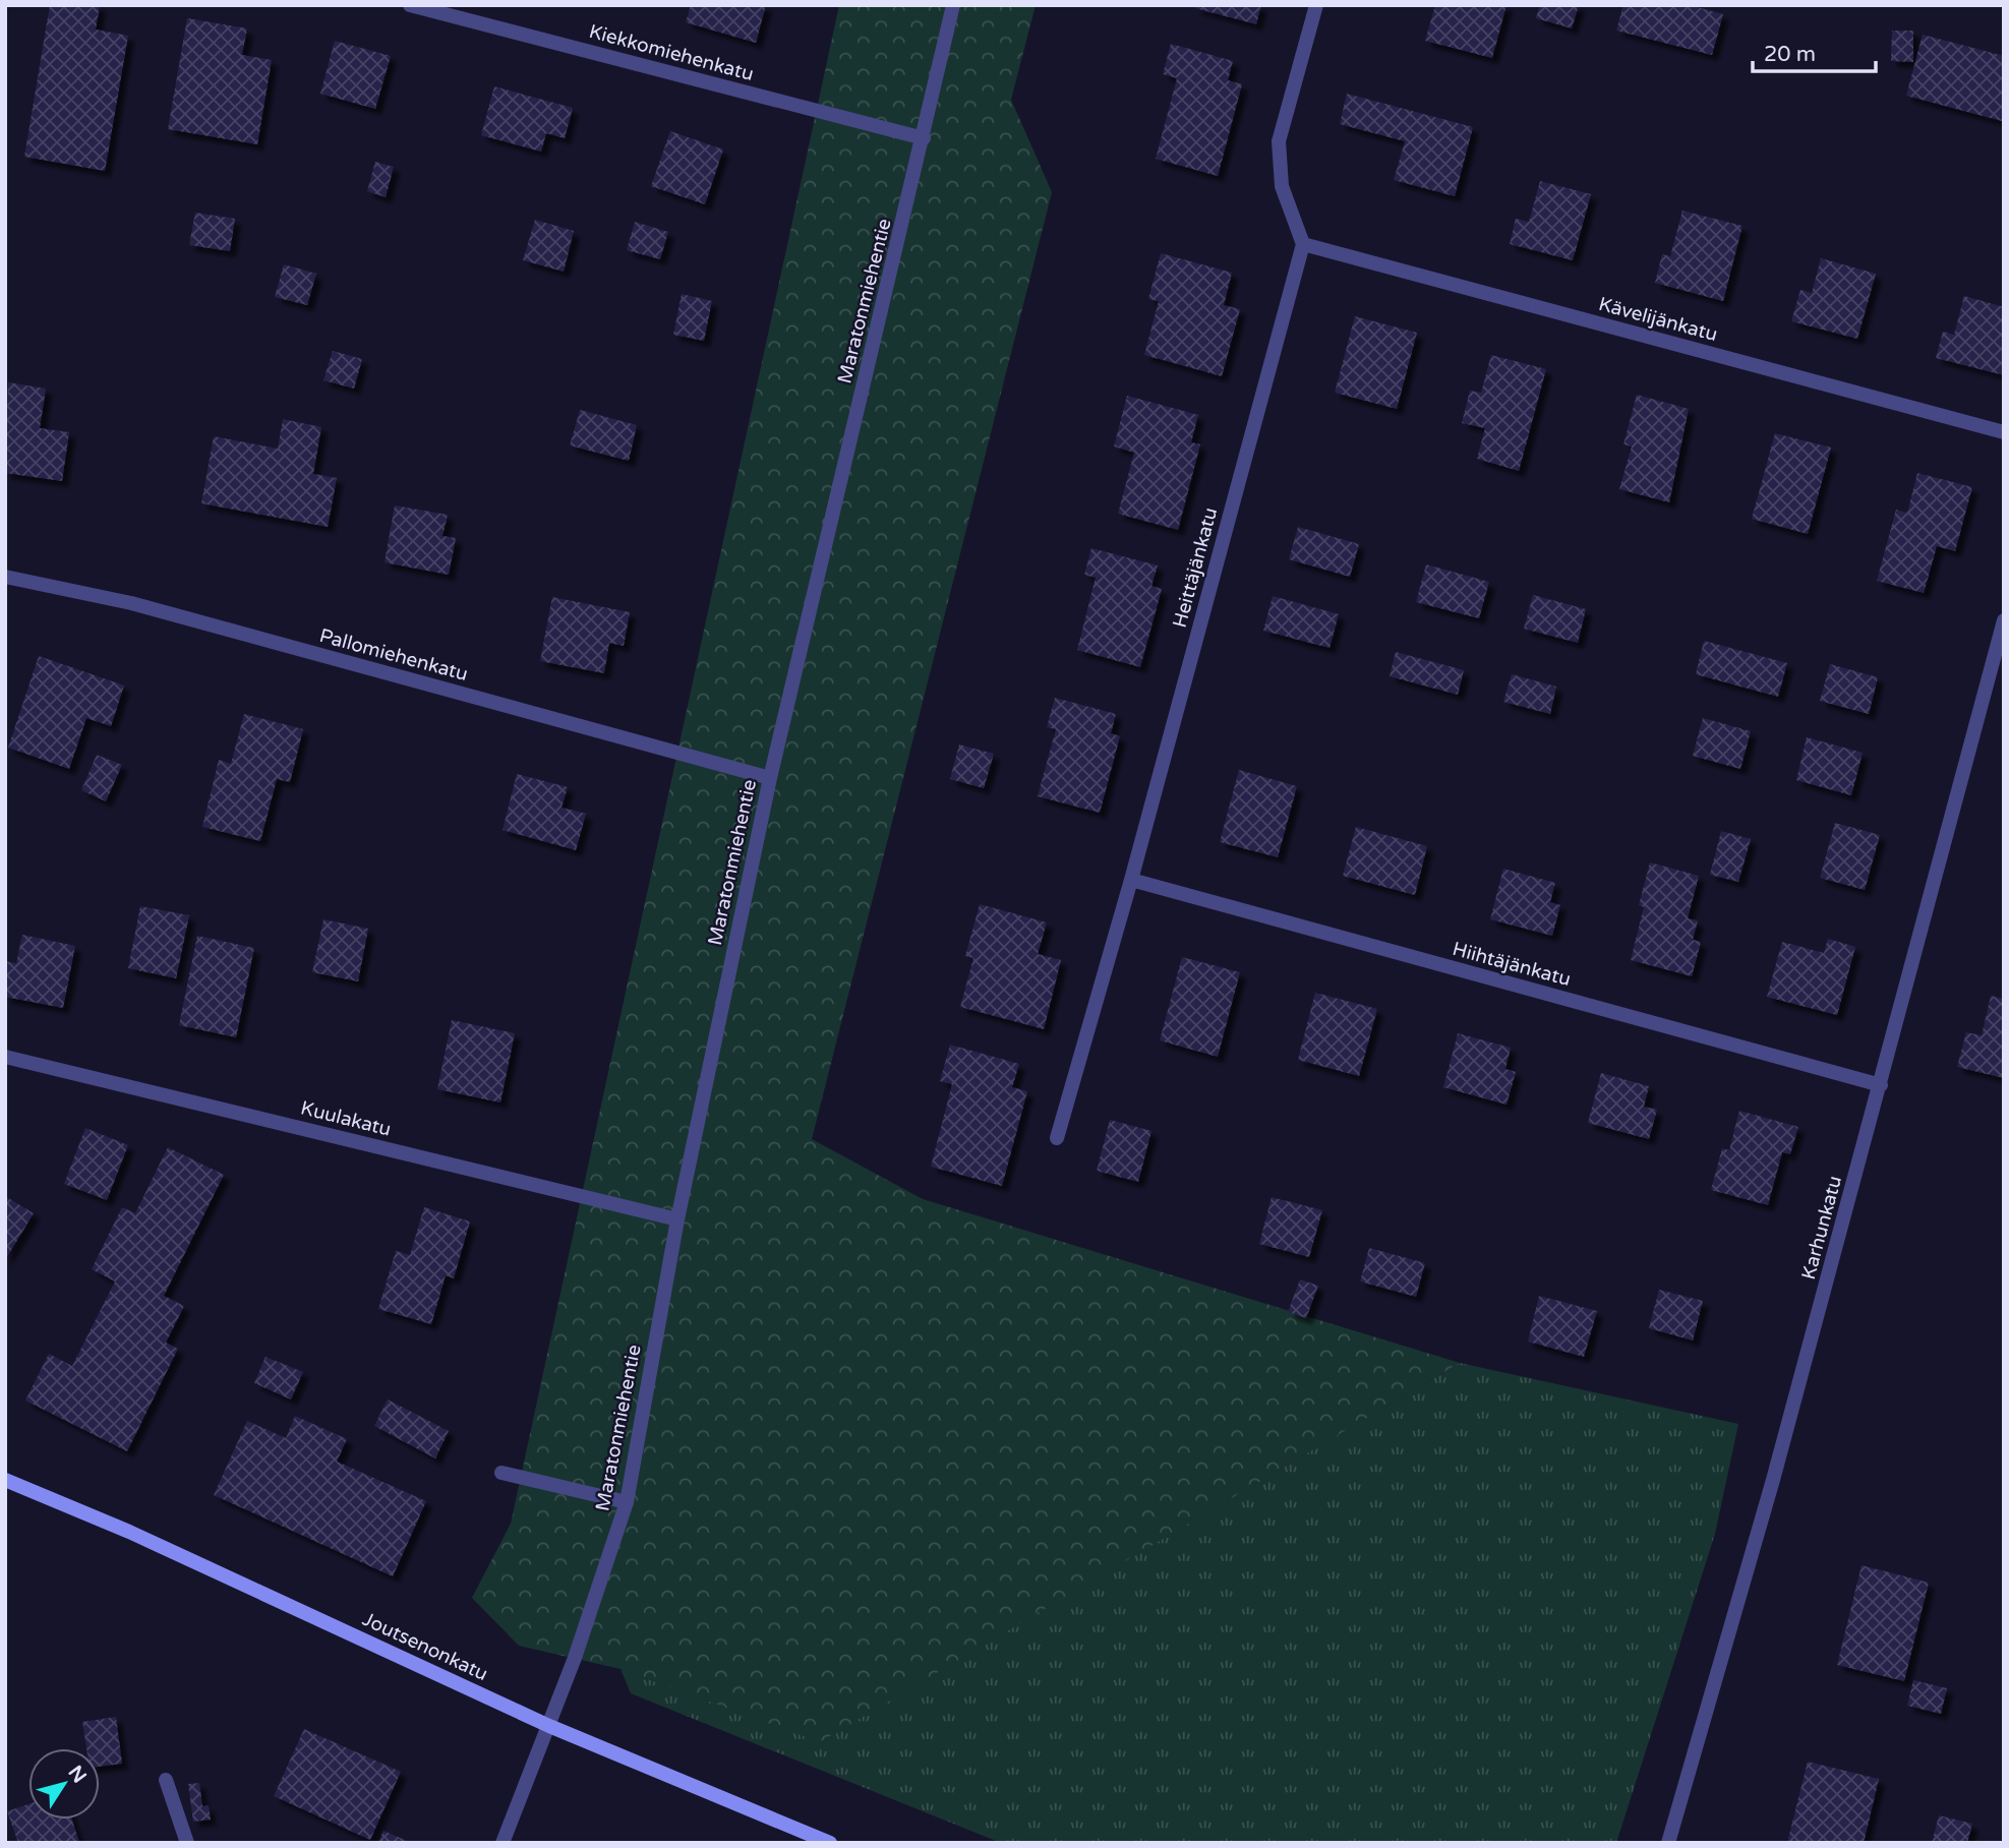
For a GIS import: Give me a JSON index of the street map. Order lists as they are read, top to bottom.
{
  "streets": {
    "main road": ["Joutsenonkatu"],
    "street": [
      "Kiekkomiehenkatu",
      "Maratonmiehentie",
      "Kävelijänkatu",
      "Heittäjänkatu",
      "Pallomiehenkatu",
      "Hiihtäjänkatu",
      "Kuulakatu",
      "Karhunkatu"
    ]
  },
  "crossings": [
    ["Kiekkomiehenkatu", "Maratonmiehentie"],
    ["Maratonmiehentie", "Pallomiehenkatu"],
    ["Maratonmiehentie", "Kuulakatu"],
    ["Maratonmiehentie", "Joutsenonkatu"],
    ["Kävelijänkatu", "Heittäjänkatu"],
    ["Heittäjänkatu", "Hiihtäjänkatu"],
    ["Hiihtäjänkatu", "Karhunkatu"]
  ],
  "scale_bar": "20 m",
  "north": "top right"
}
